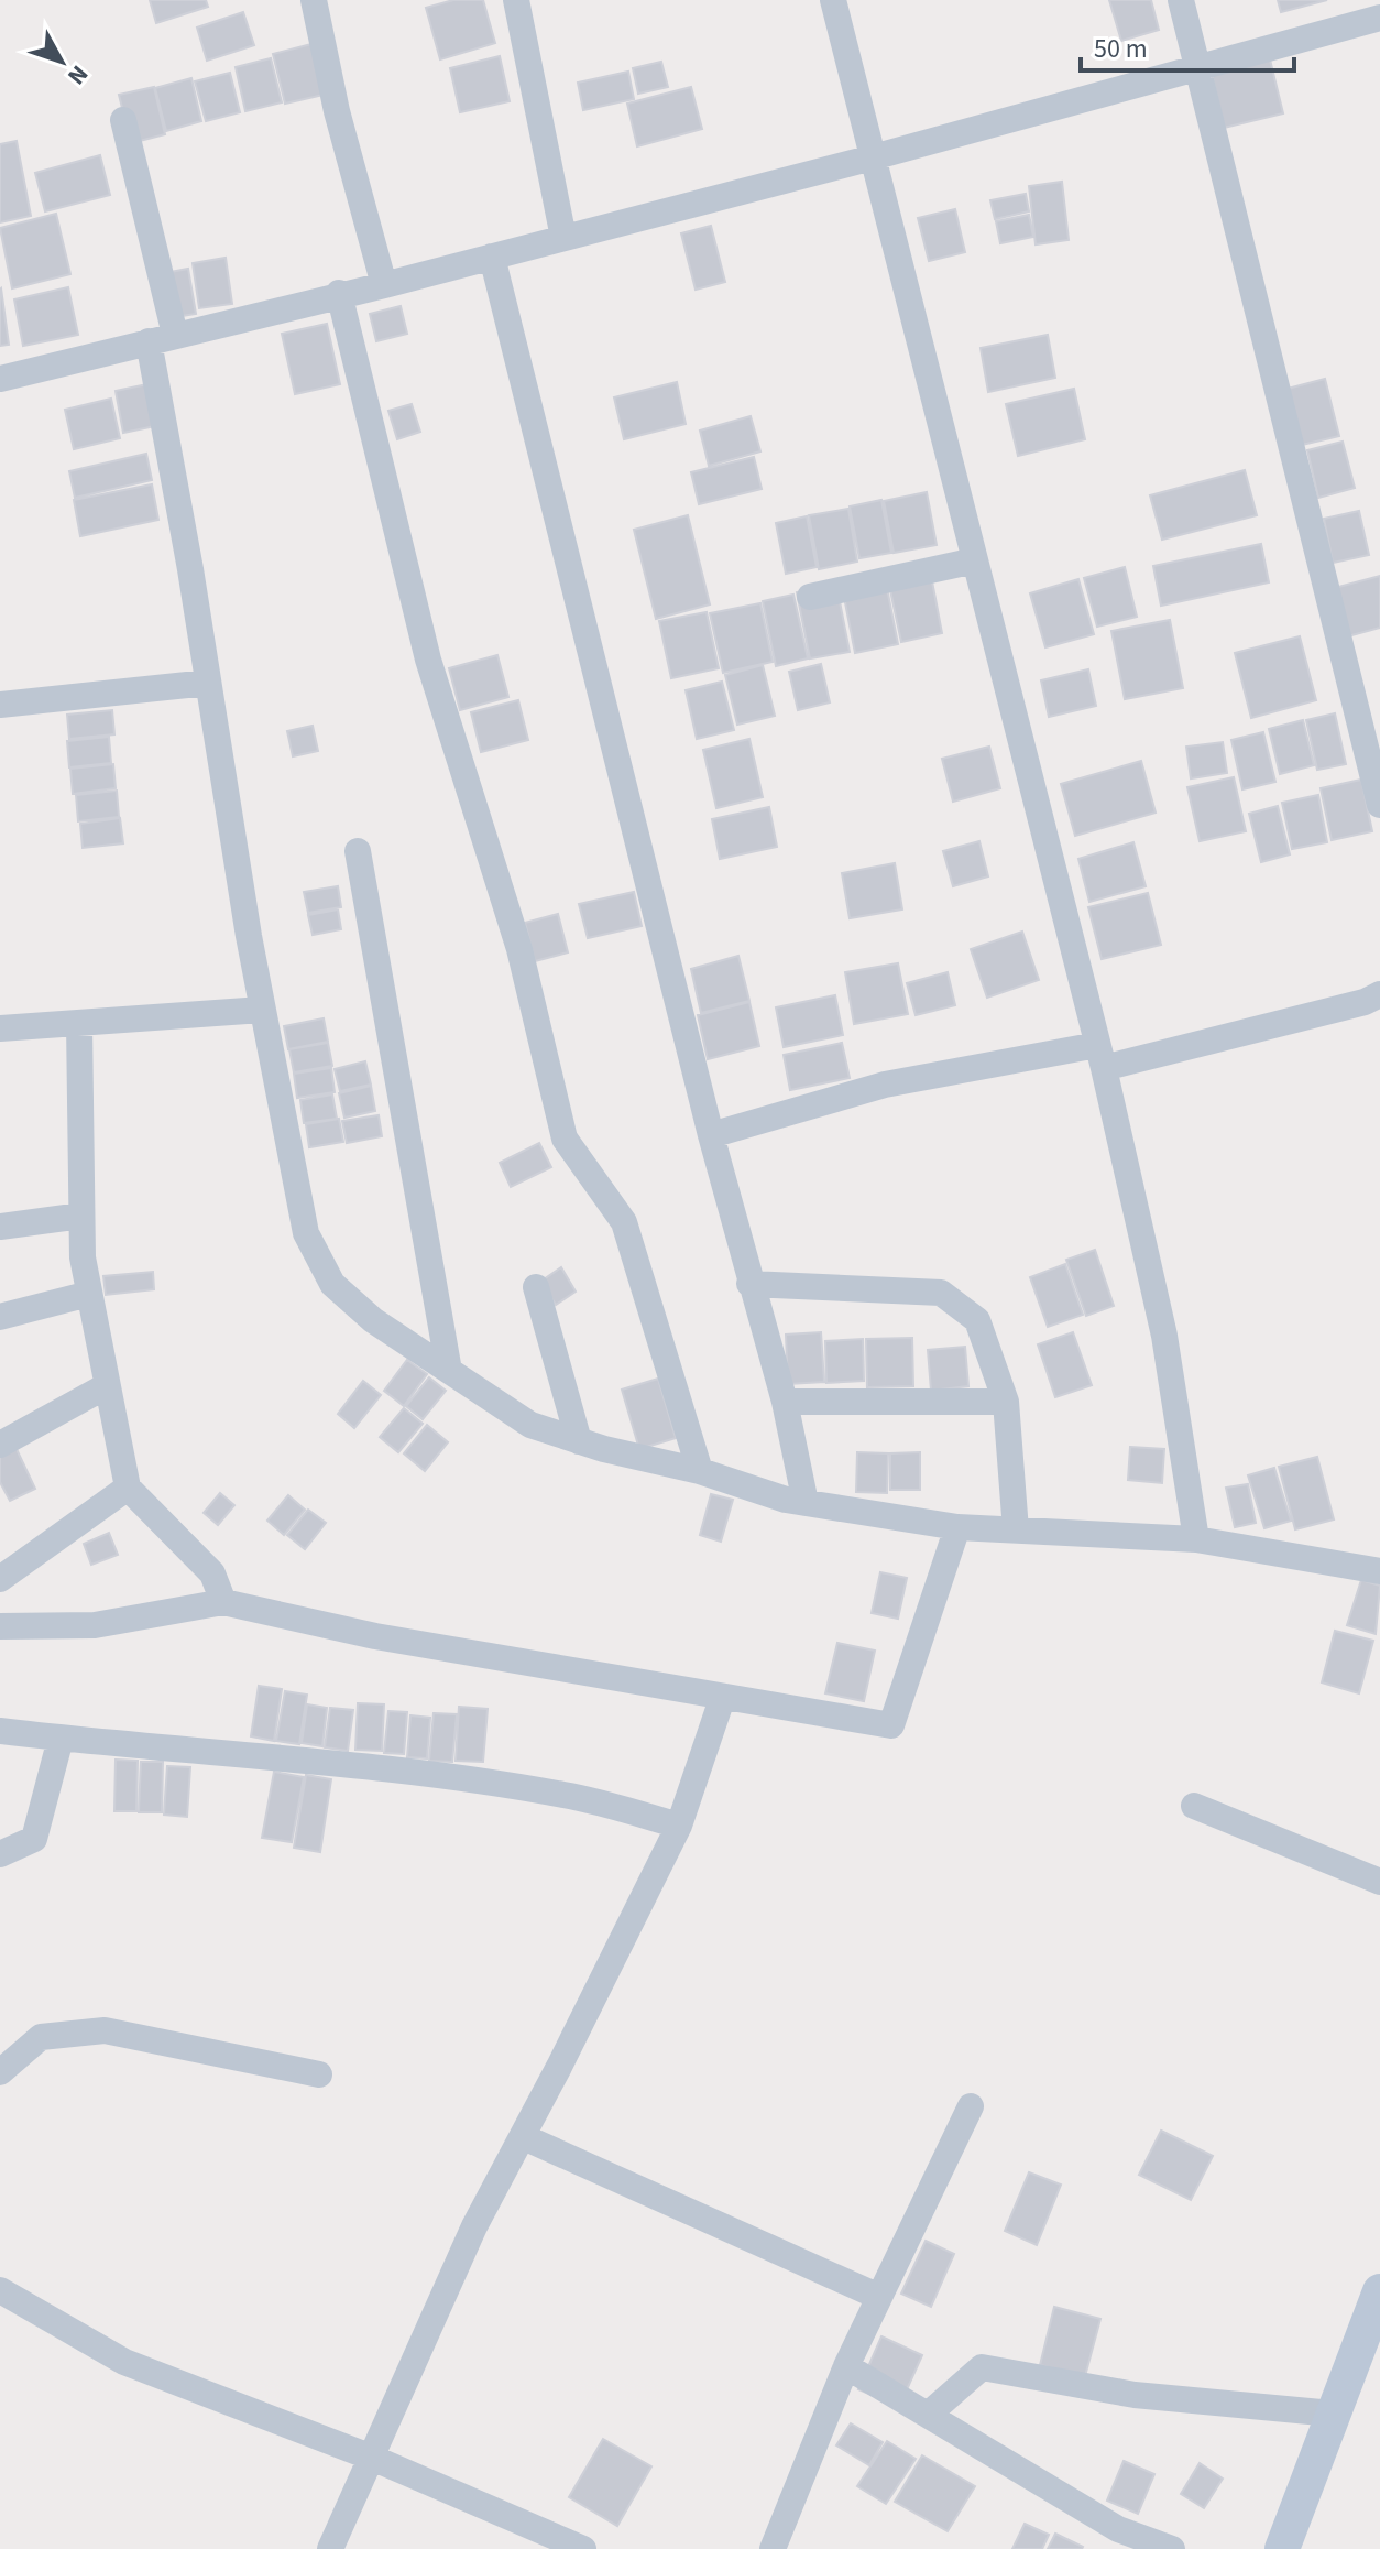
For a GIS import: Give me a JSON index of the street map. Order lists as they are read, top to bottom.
{
  "scale_bar": "50 m",
  "north": "bottom right"
}
